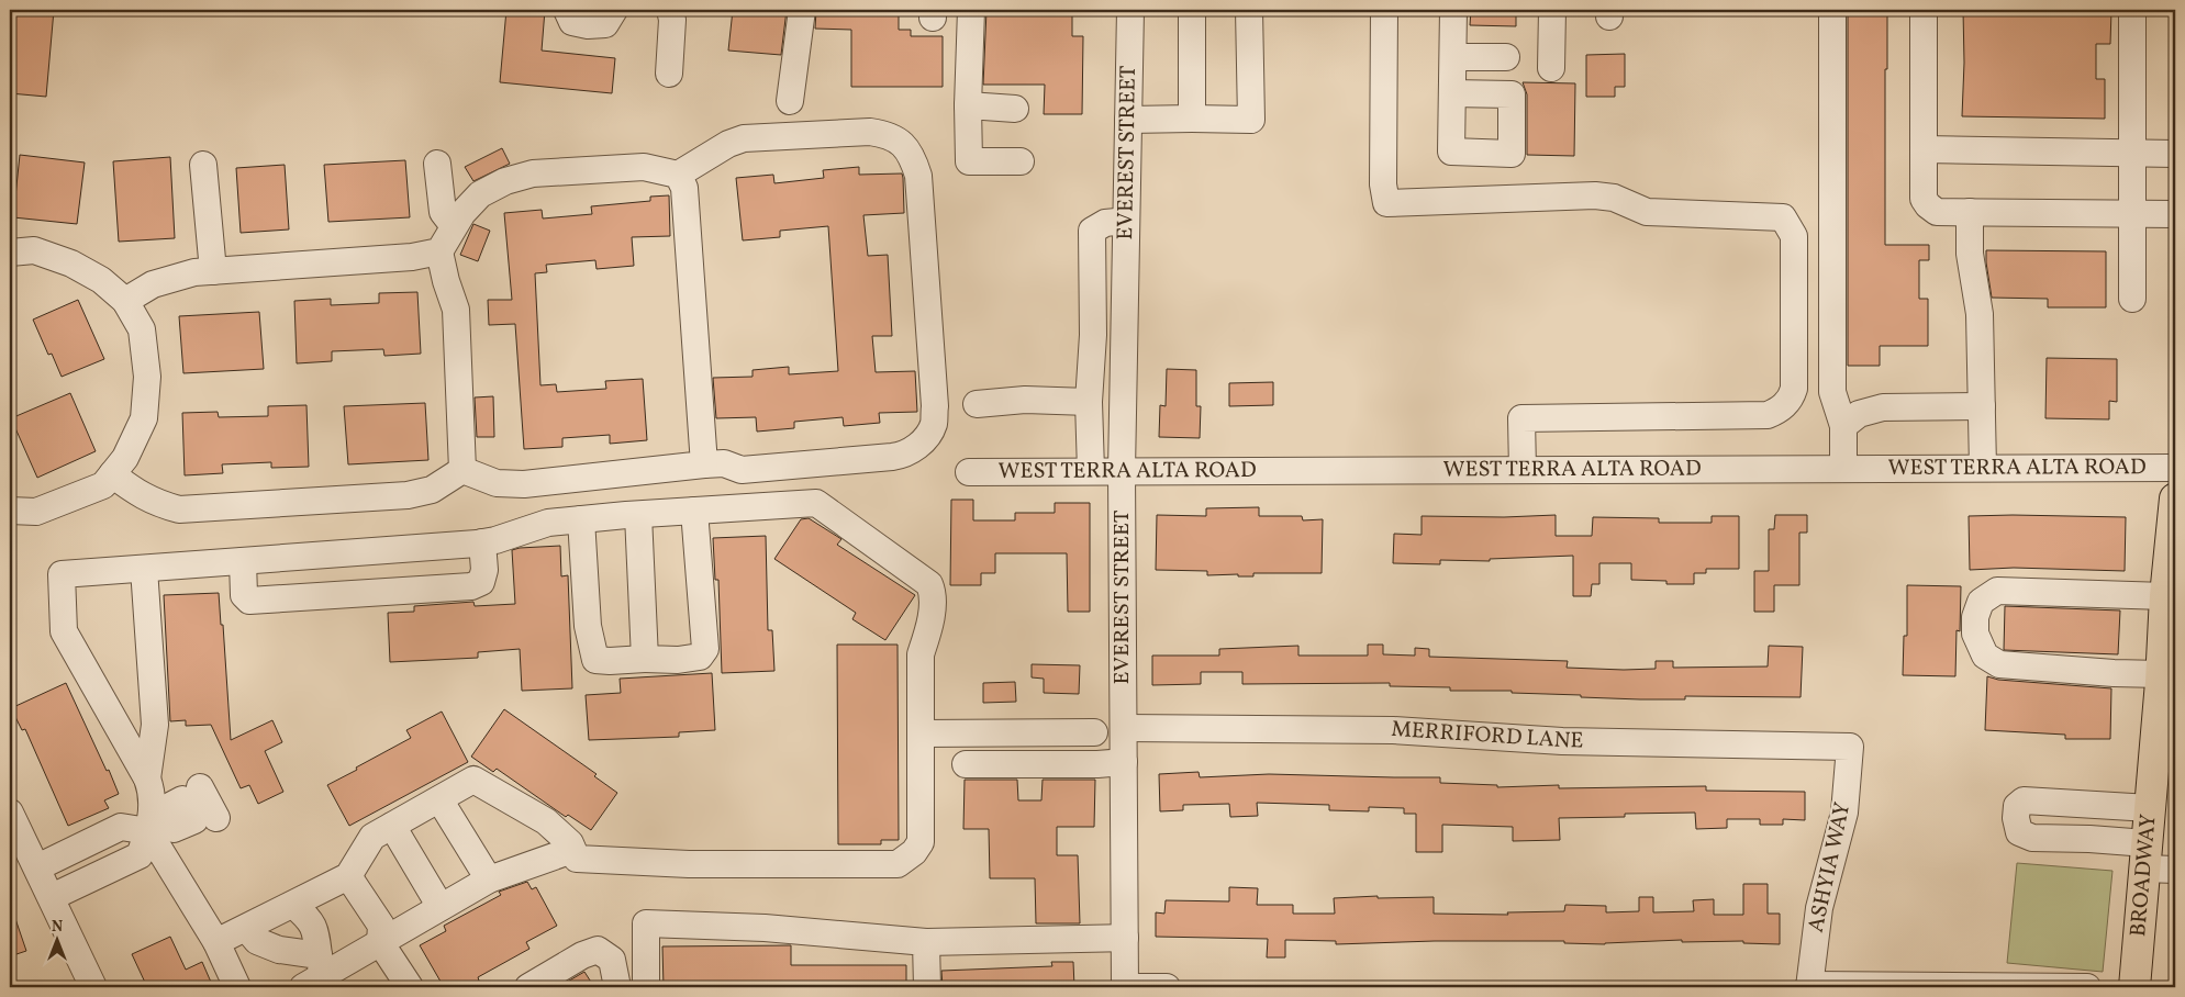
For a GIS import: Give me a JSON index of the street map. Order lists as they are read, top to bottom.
{
  "streets": {
    "main road": ["BROADWAY"],
    "street": [
      "EVEREST STREET",
      "WEST TERRA ALTA ROAD",
      "MERRIFORD LANE",
      "ASHYIA WAY"
    ]
  },
  "crossings": [
    ["EVEREST STREET", "WEST TERRA ALTA ROAD"],
    ["EVEREST STREET", "MERRIFORD LANE"],
    ["MERRIFORD LANE", "ASHYIA WAY"]
  ],
  "north": "top"
}
